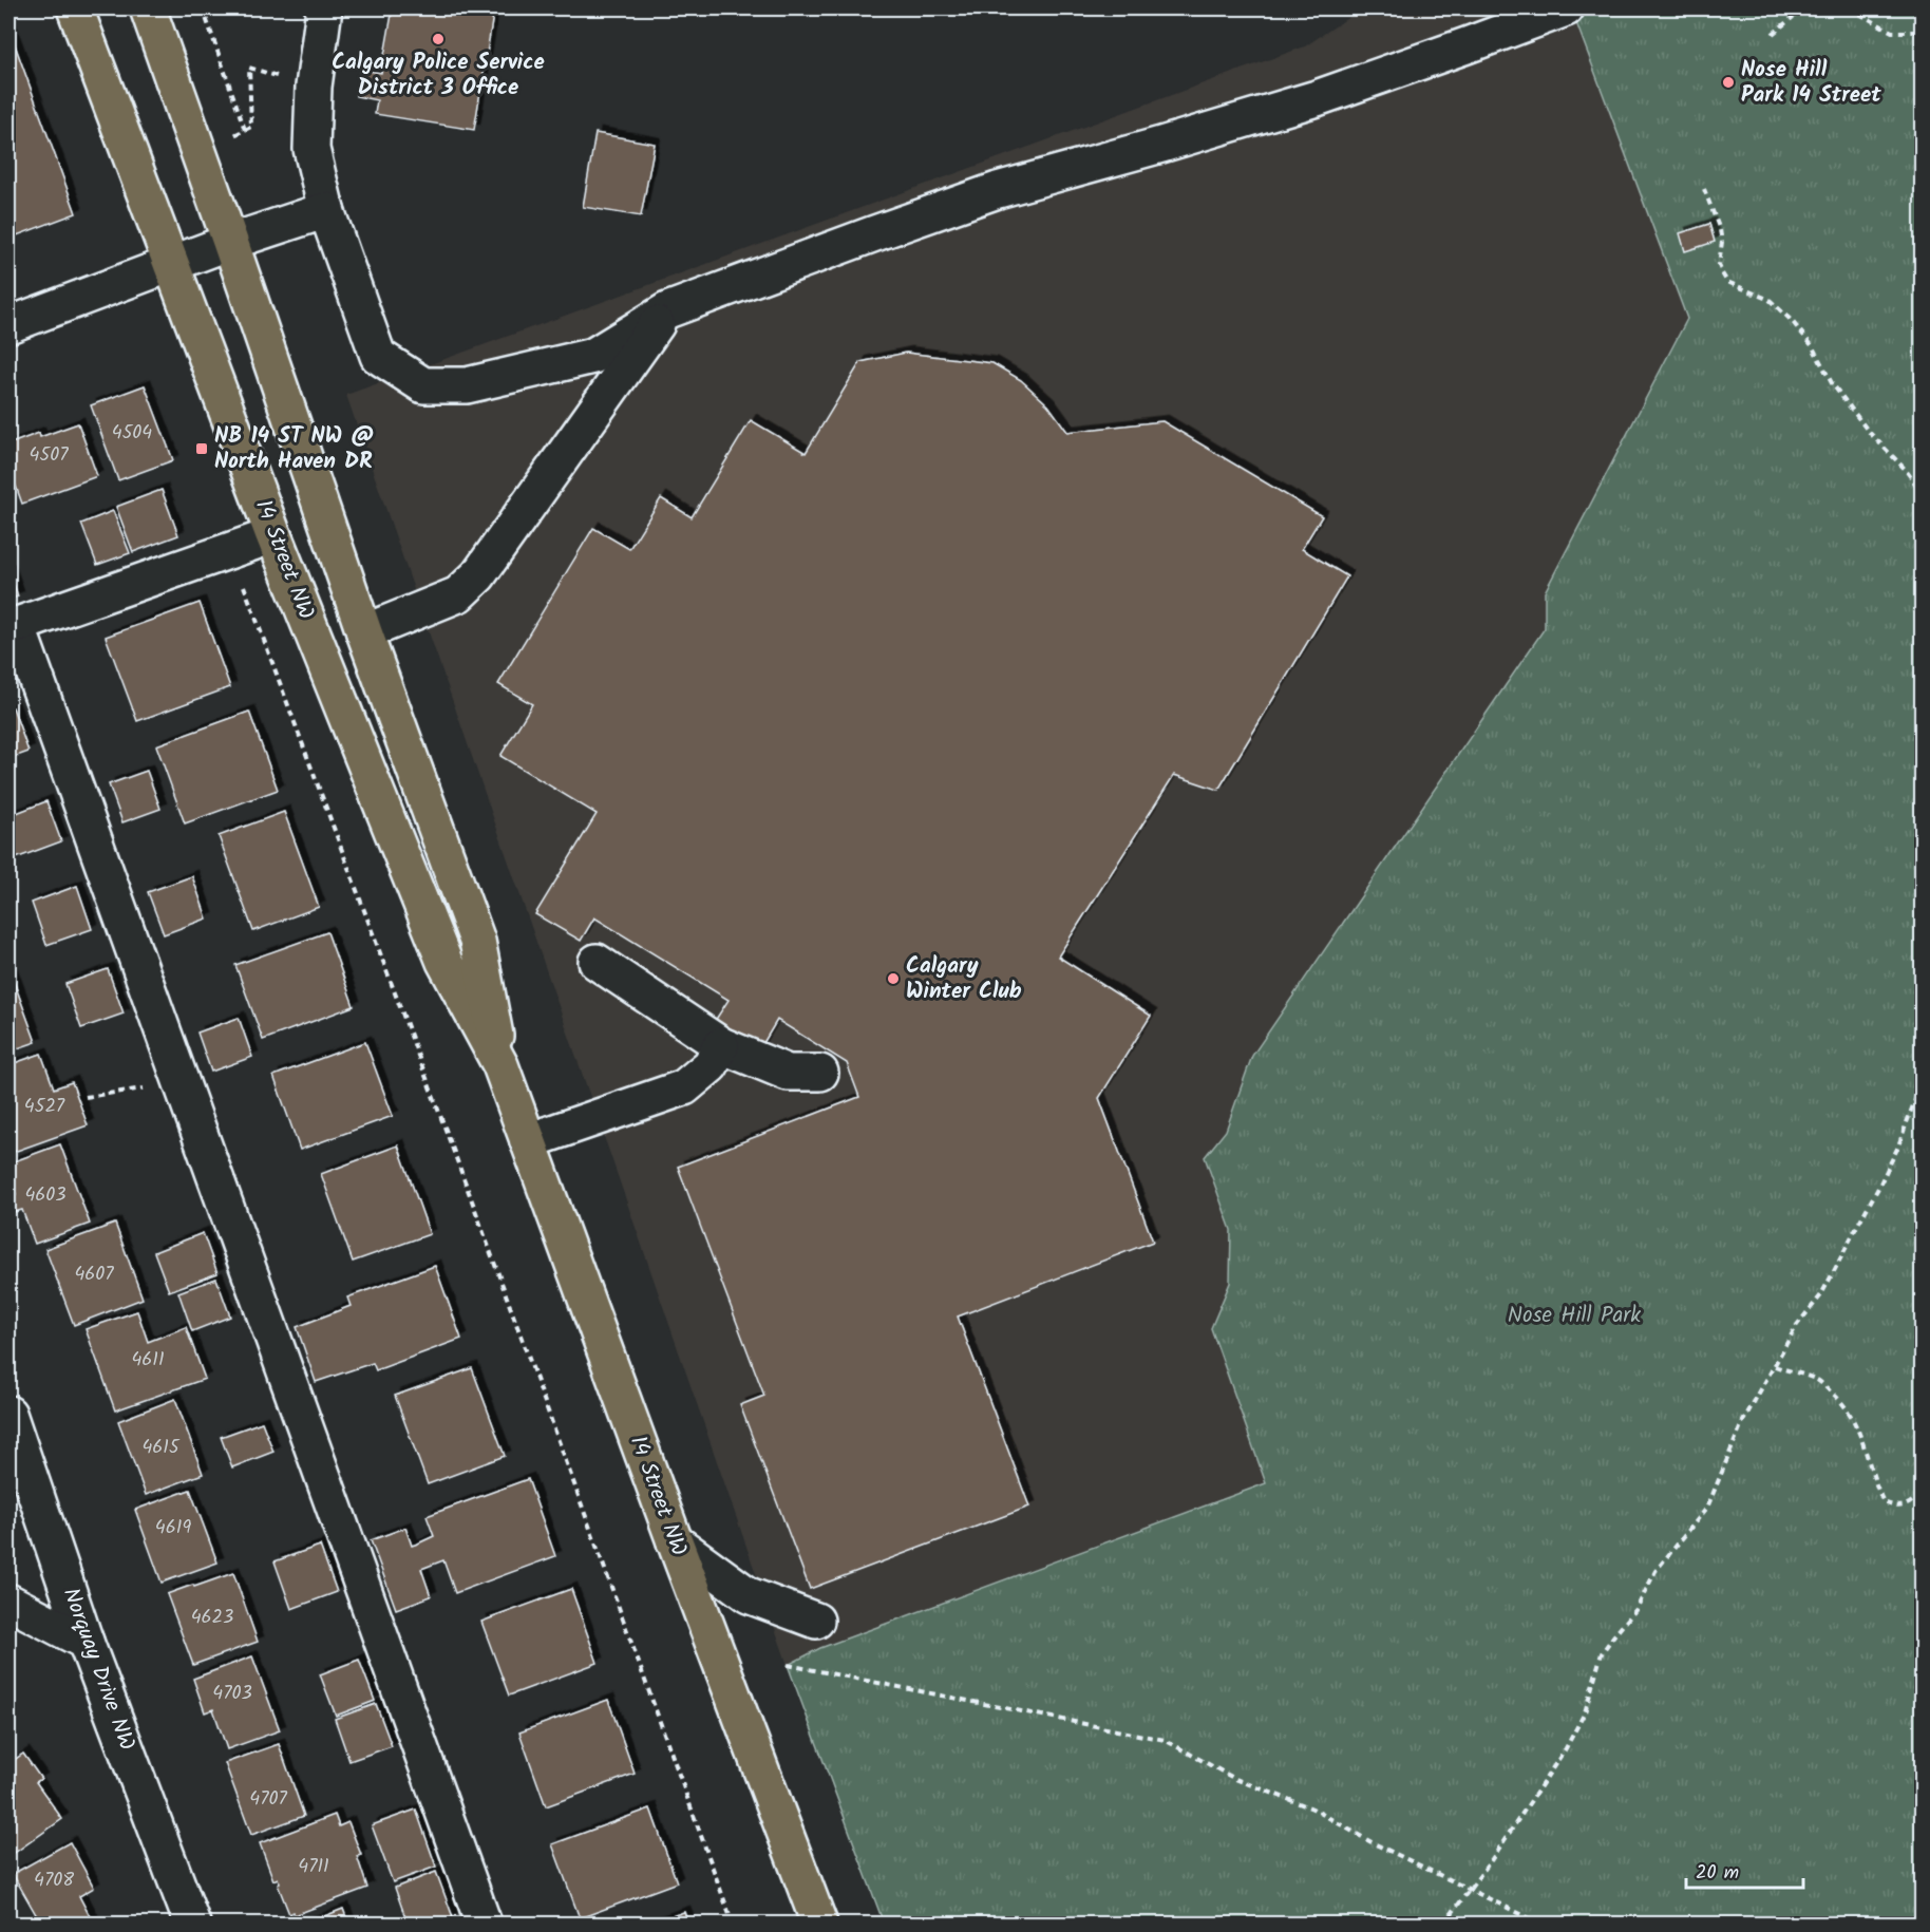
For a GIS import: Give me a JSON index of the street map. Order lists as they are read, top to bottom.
{
  "streets": {
    "main road": ["14 Street NW"],
    "street": ["Norquay Drive NW"]
  },
  "parks": ["Nose Hill Park"],
  "places": {
    "other": ["Calgary Police Service District 3 Office", "Nose Hill Park 14 Street", "Calgary Winter Club"],
    "transit": ["NB 14 ST NW @ North Haven DR"]
  },
  "house_numbers": [
    "4504",
    "4507",
    "4527",
    "4603",
    "4607",
    "4611",
    "4615",
    "4619",
    "4623",
    "4703",
    "4707",
    "4711",
    "4708"
  ],
  "scale_bar": "20 m"
}
